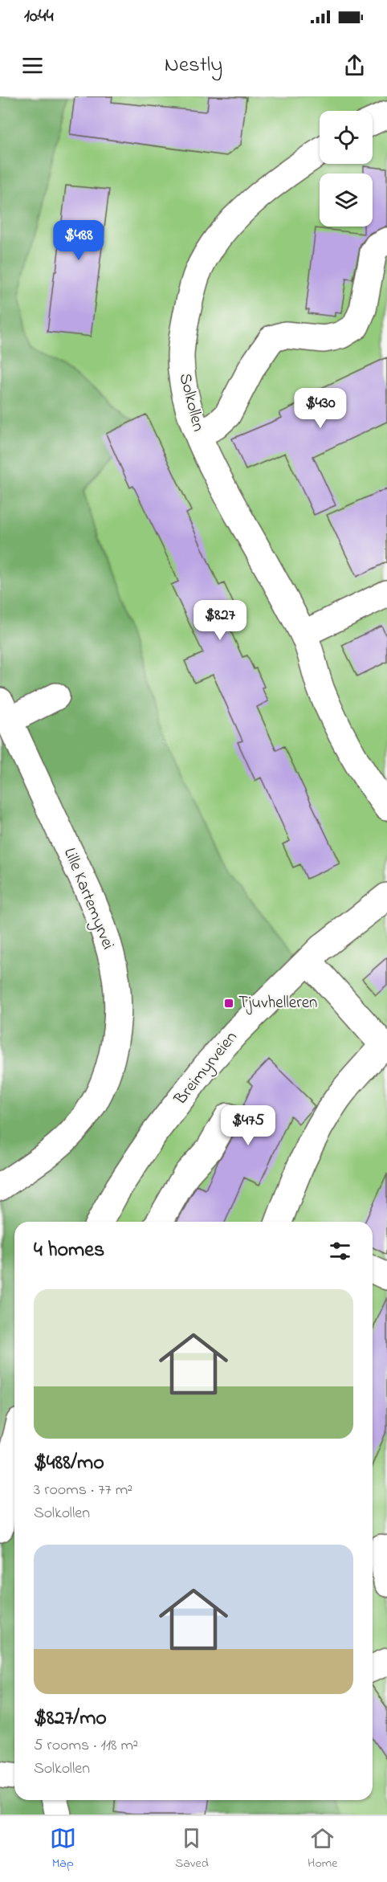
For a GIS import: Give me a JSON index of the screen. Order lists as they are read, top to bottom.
{
  "streets": {
    "street": ["Solkollen", "Lille Kartemyrvei", "Breimyrveien"]
  },
  "places": {
    "transit": ["Tjuvhelleren"]
  },
  "page": {
    "status": "10:44",
    "header": "Nestly",
    "price": [
      "$488",
      "$430",
      "$827",
      "$475"
    ],
    "heading": "4 homes",
    "list": [
      {
        "name": "$488/mo",
        "note": "3 rooms · 77 m² · Solkollen"
      },
      {
        "name": "$827/mo",
        "note": "5 rooms · 118 m² · Solkollen"
      }
    ],
    "tabs": ["Map", "Saved", "Home"]
  }
}
